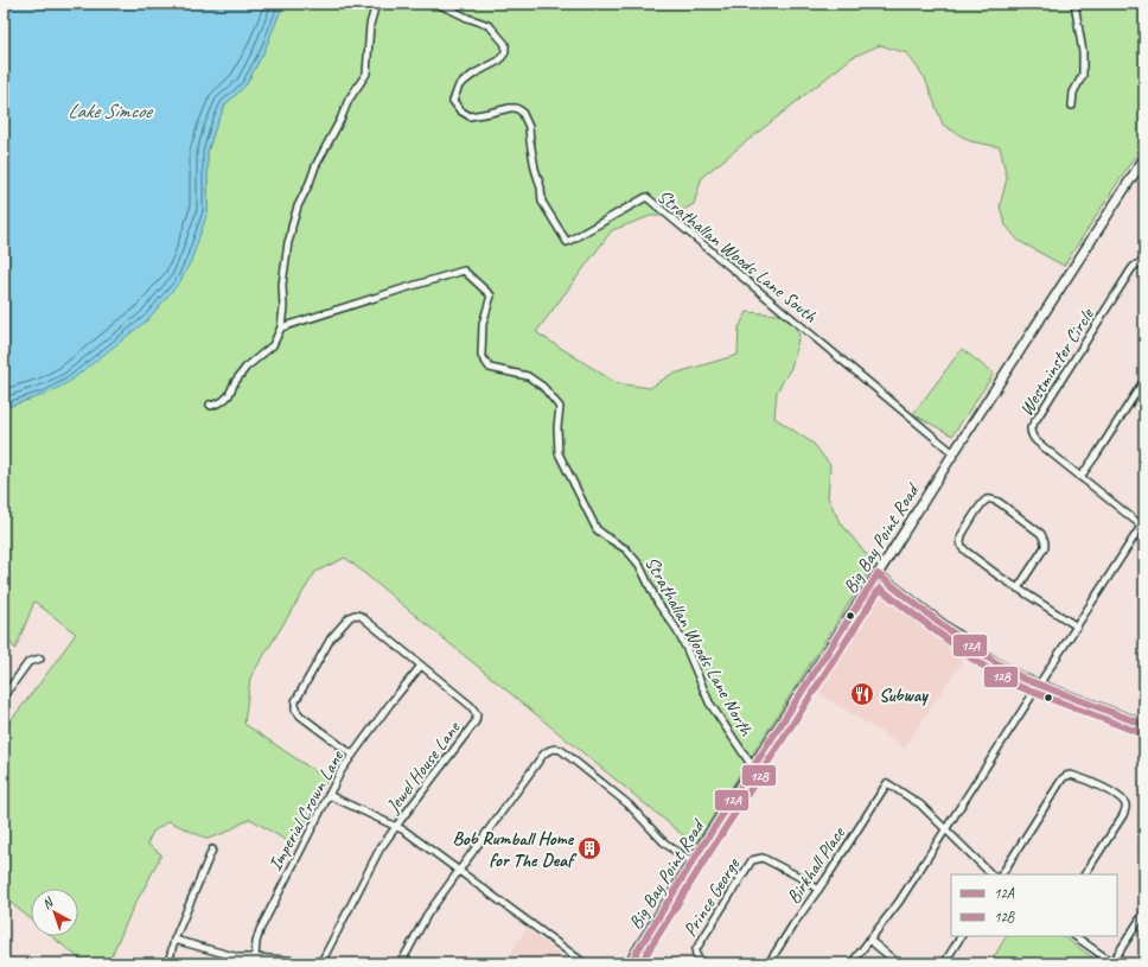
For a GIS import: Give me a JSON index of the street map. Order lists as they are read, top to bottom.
{
  "streets": {
    "main road": ["Big Bay Point Road"],
    "street": [
      "Strathallan Woods Lane South",
      "Westminster Circle",
      "Strathallan Woods Lane North",
      "Jewel House Lane",
      "Imperial Crown Lane",
      "Birkhall Place",
      "Prince George"
    ]
  },
  "crossings": [
    ["Strathallan Woods Lane South", "Big Bay Point Road"],
    ["Big Bay Point Road", "Strathallan Woods Lane North"],
    ["Jewel House Lane", "Imperial Crown Lane"],
    ["Birkhall Place", "Prince George"]
  ],
  "water": ["Lake Simcoe"],
  "places": {
    "restaurant": ["Subway"],
    "building": ["Bob Rumball Home for The Deaf"]
  },
  "lines": ["transit line 12A", "transit line 12B"],
  "legend": ["12A", "12B"],
  "north": "top left"
}
